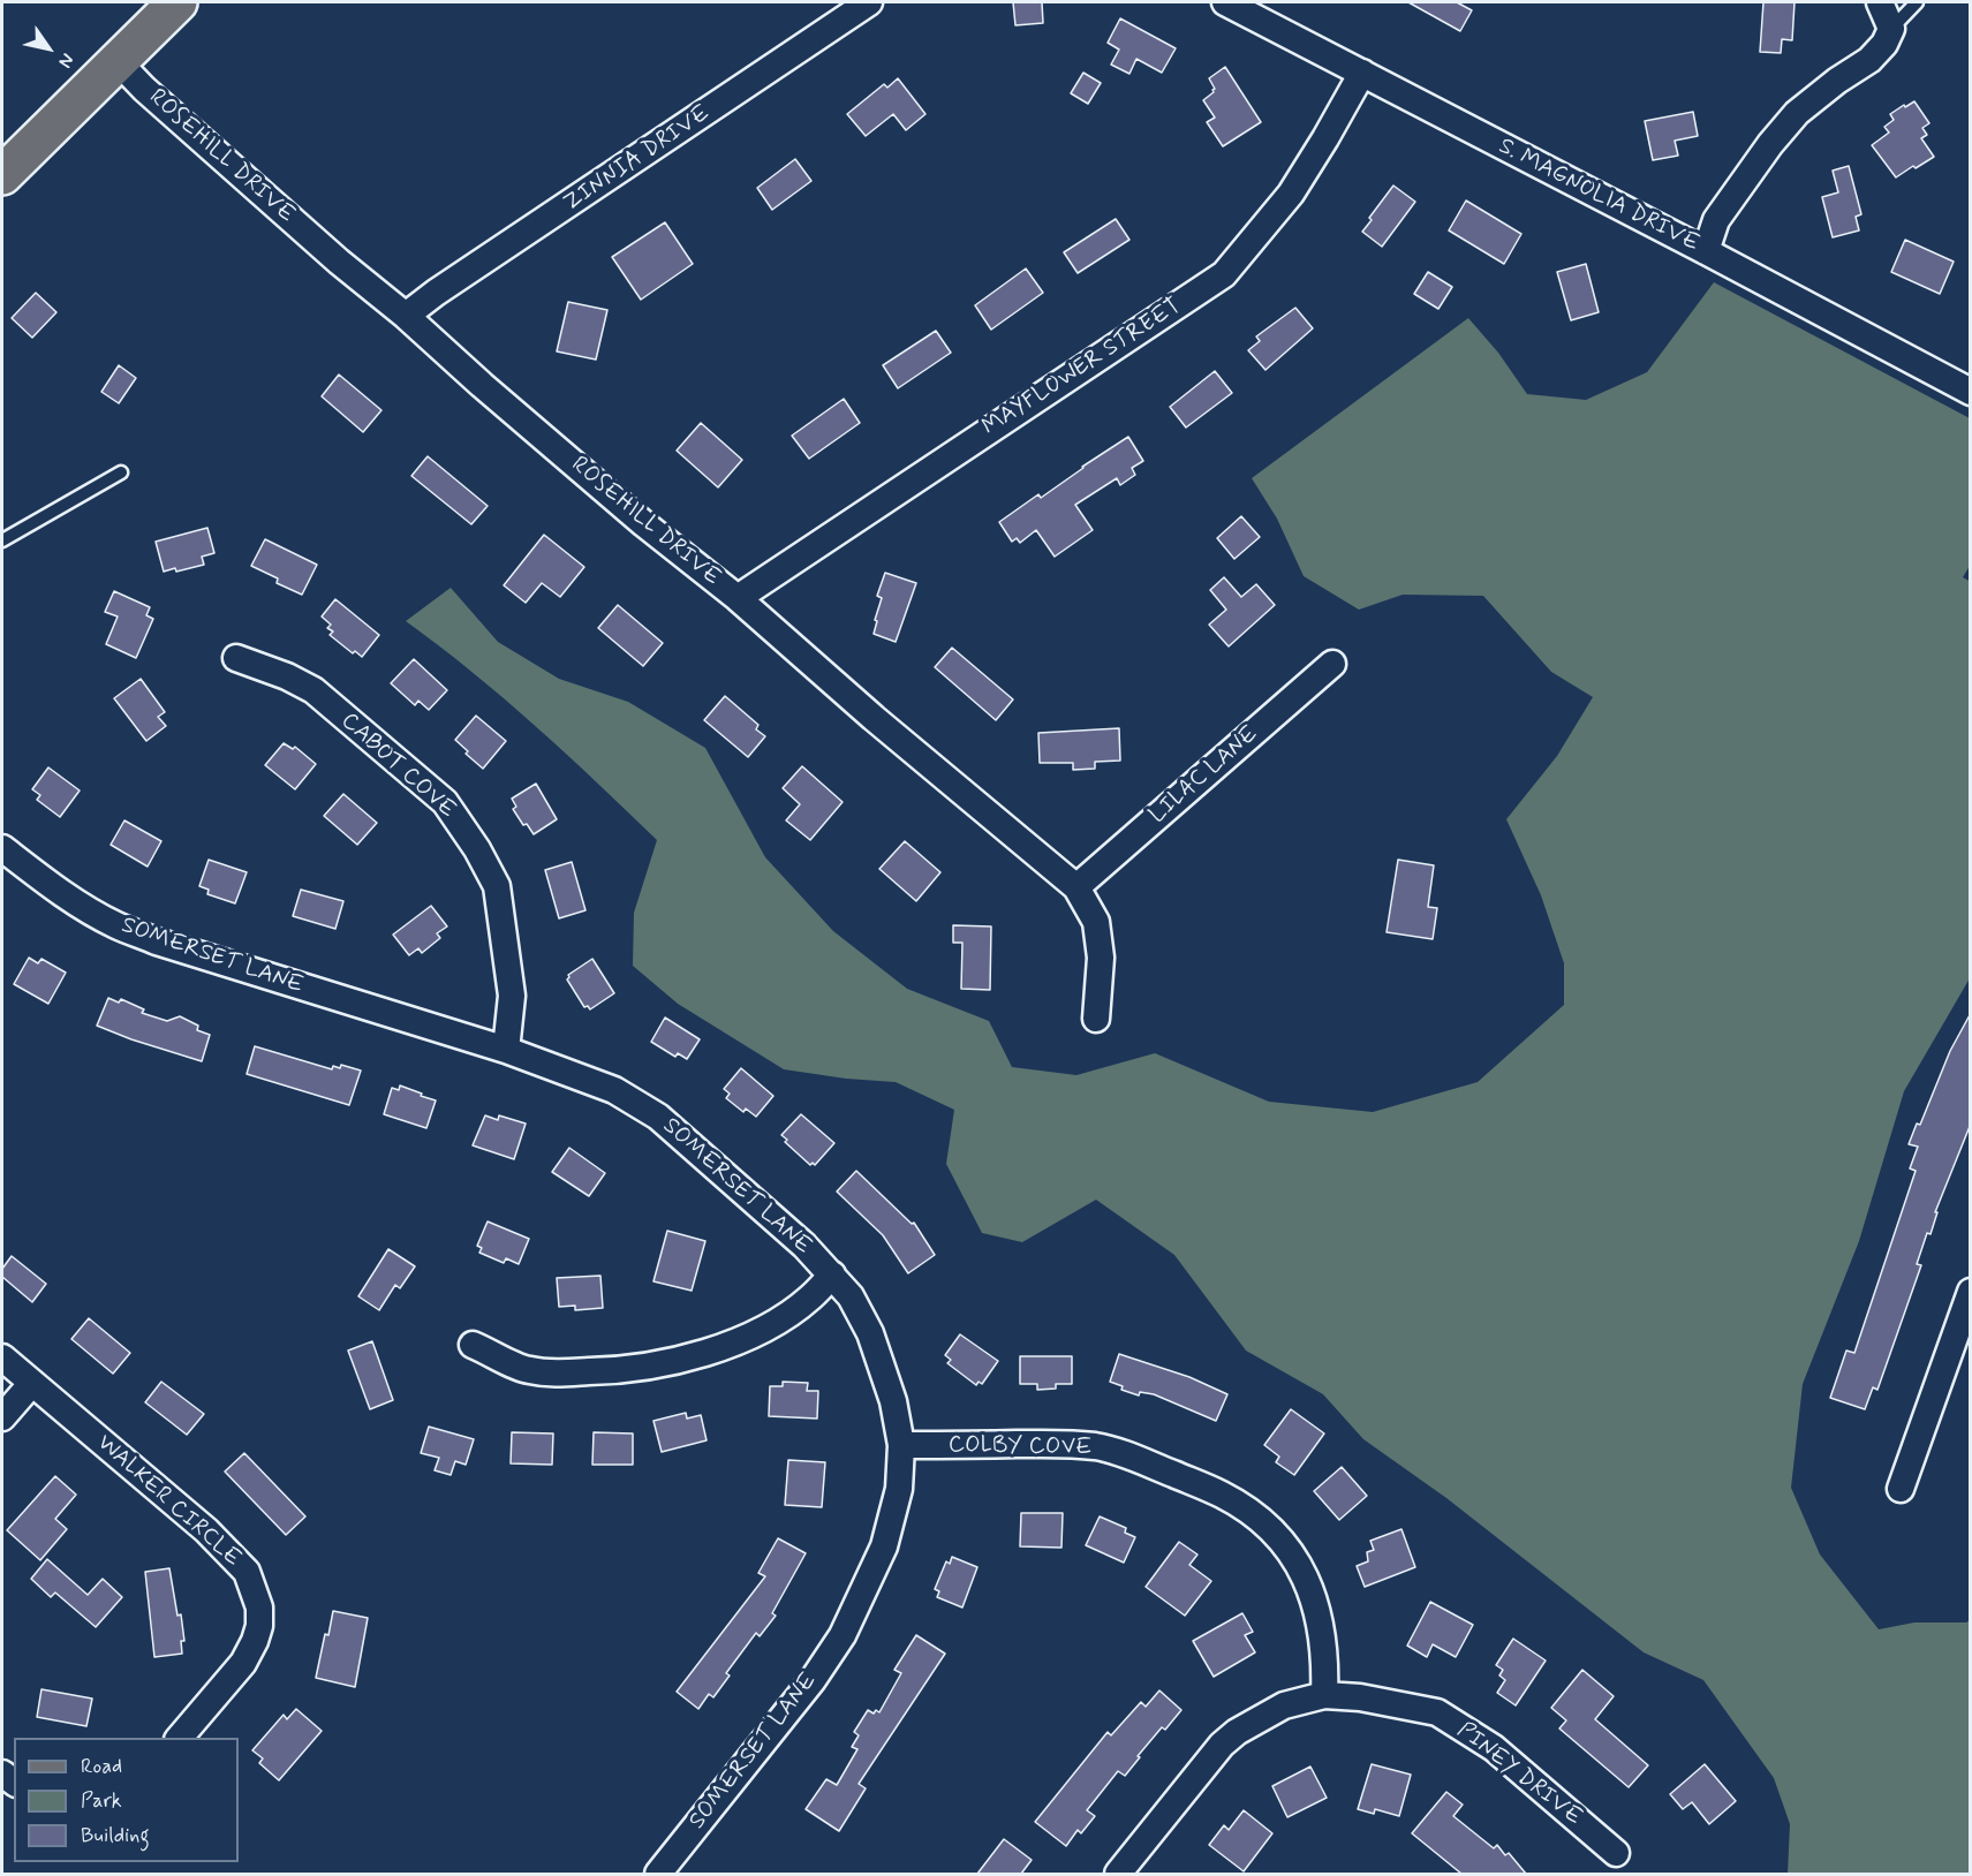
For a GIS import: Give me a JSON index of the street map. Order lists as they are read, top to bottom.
{
  "streets": {
    "street": [
      "ROSEHILL DRIVE",
      "ZINNIA DRIVE",
      "S. MAGNOLIA DRIVE",
      "MAYFLOWER STREET",
      "CABOT COVE",
      "LILAC LANE",
      "SOMERSET LANE",
      "COLBY COVE",
      "WALKER CIRCLE",
      "PINEY DRIVE"
    ]
  },
  "crossings": [
    ["ROSEHILL DRIVE", "ZINNIA DRIVE"],
    ["ROSEHILL DRIVE", "MAYFLOWER STREET"],
    ["ROSEHILL DRIVE", "LILAC LANE"],
    ["S. MAGNOLIA DRIVE", "MAYFLOWER STREET"],
    ["CABOT COVE", "SOMERSET LANE"],
    ["SOMERSET LANE", "COLBY COVE"],
    ["COLBY COVE", "PINEY DRIVE"]
  ],
  "legend": ["Road", "Park", "Building"],
  "north": "bottom right"
}
